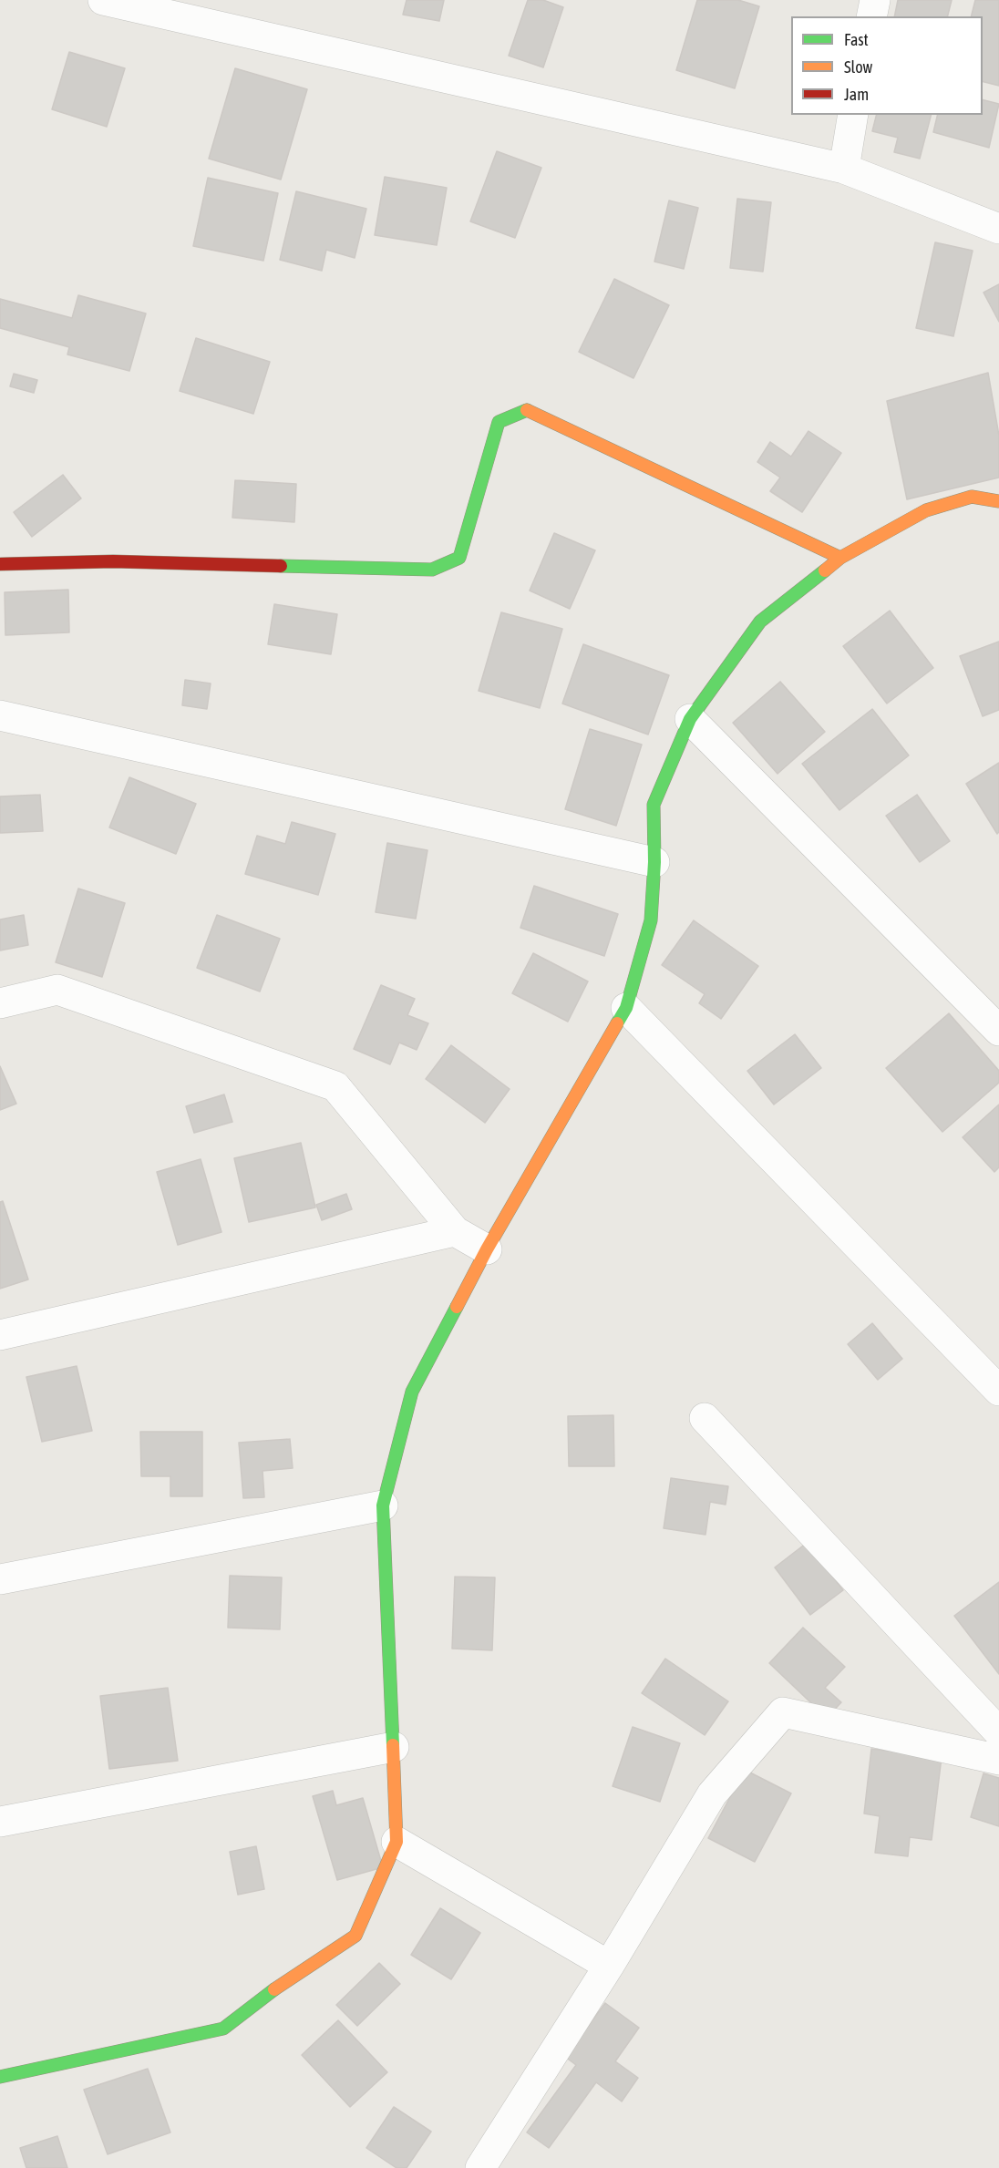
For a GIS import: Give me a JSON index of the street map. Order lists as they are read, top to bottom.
{
  "legend": ["Fast", "Slow", "Jam"]
}
